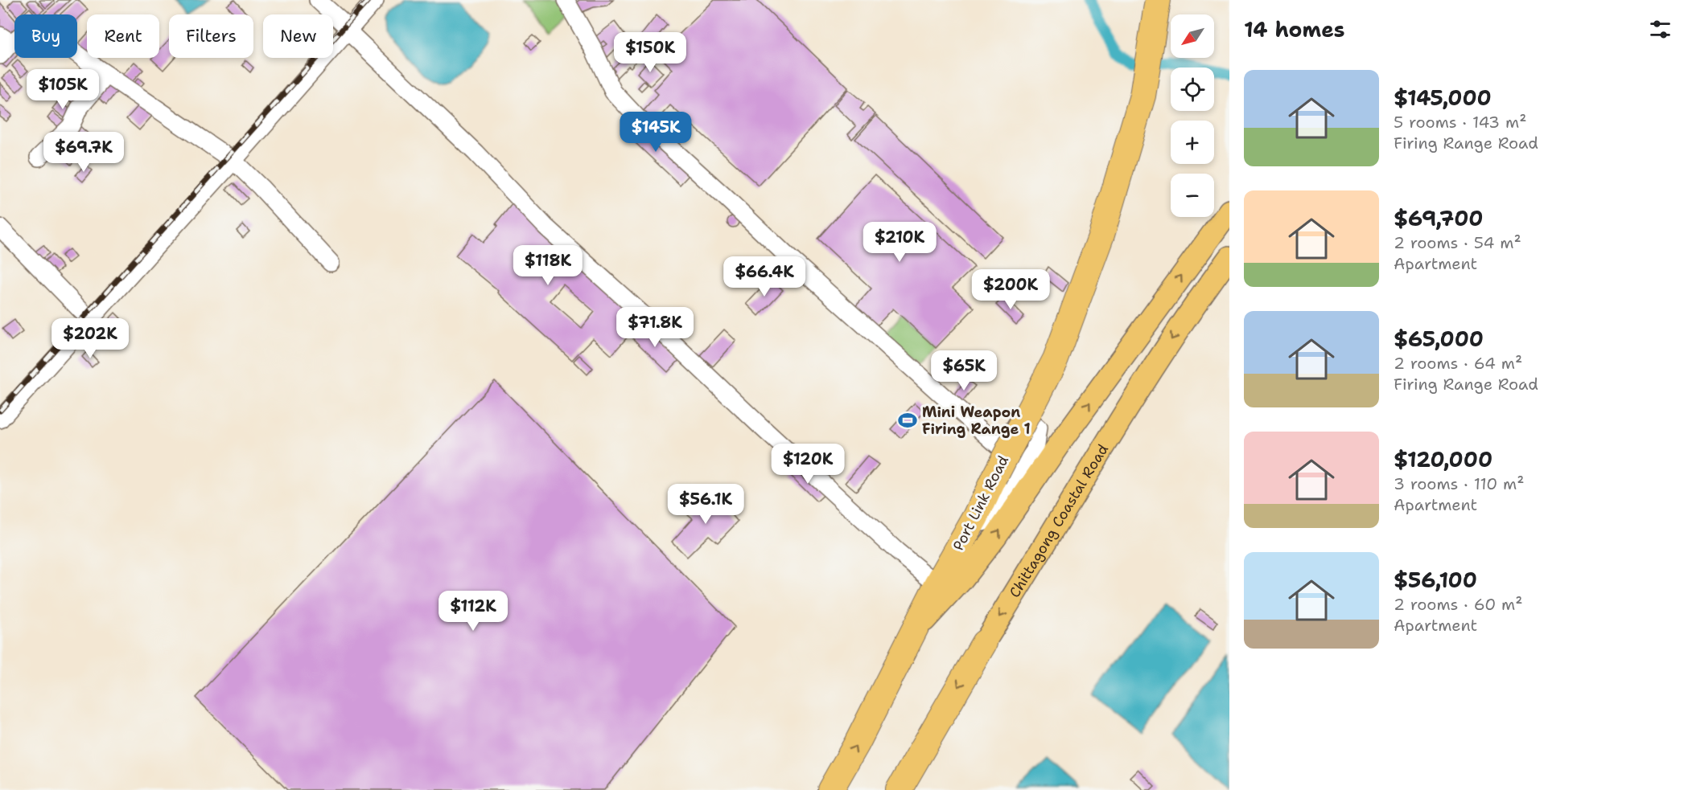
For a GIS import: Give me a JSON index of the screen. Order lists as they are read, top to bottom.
{
  "streets": {
    "highway": ["Port Link Road", "Chittagong Coastal Road"]
  },
  "places": {
    "sports": ["Mini Weapon Firing Range 1"]
  },
  "north": "bottom left",
  "page": {
    "heading": "14 homes",
    "map_buttons": ["+", "−"],
    "chip": [
      "Buy",
      "Rent",
      "Filters",
      "New"
    ],
    "price": [
      "$150K",
      "$105K",
      "$145K",
      "$69.7K",
      "$210K",
      "$118K",
      "$66.4K",
      "$200K",
      "$71.8K",
      "$202K",
      "$65K",
      "$120K",
      "$56.1K",
      "$112K"
    ],
    "list": [
      {
        "name": "$145,000",
        "note": "5 rooms · 143 m² · Firing Range Road"
      },
      {
        "name": "$69,700",
        "note": "2 rooms · 54 m² · Apartment"
      },
      {
        "name": "$65,000",
        "note": "2 rooms · 64 m² · Firing Range Road"
      },
      {
        "name": "$120,000",
        "note": "3 rooms · 110 m² · Apartment"
      },
      {
        "name": "$56,100",
        "note": "2 rooms · 60 m² · Apartment"
      }
    ]
  }
}
